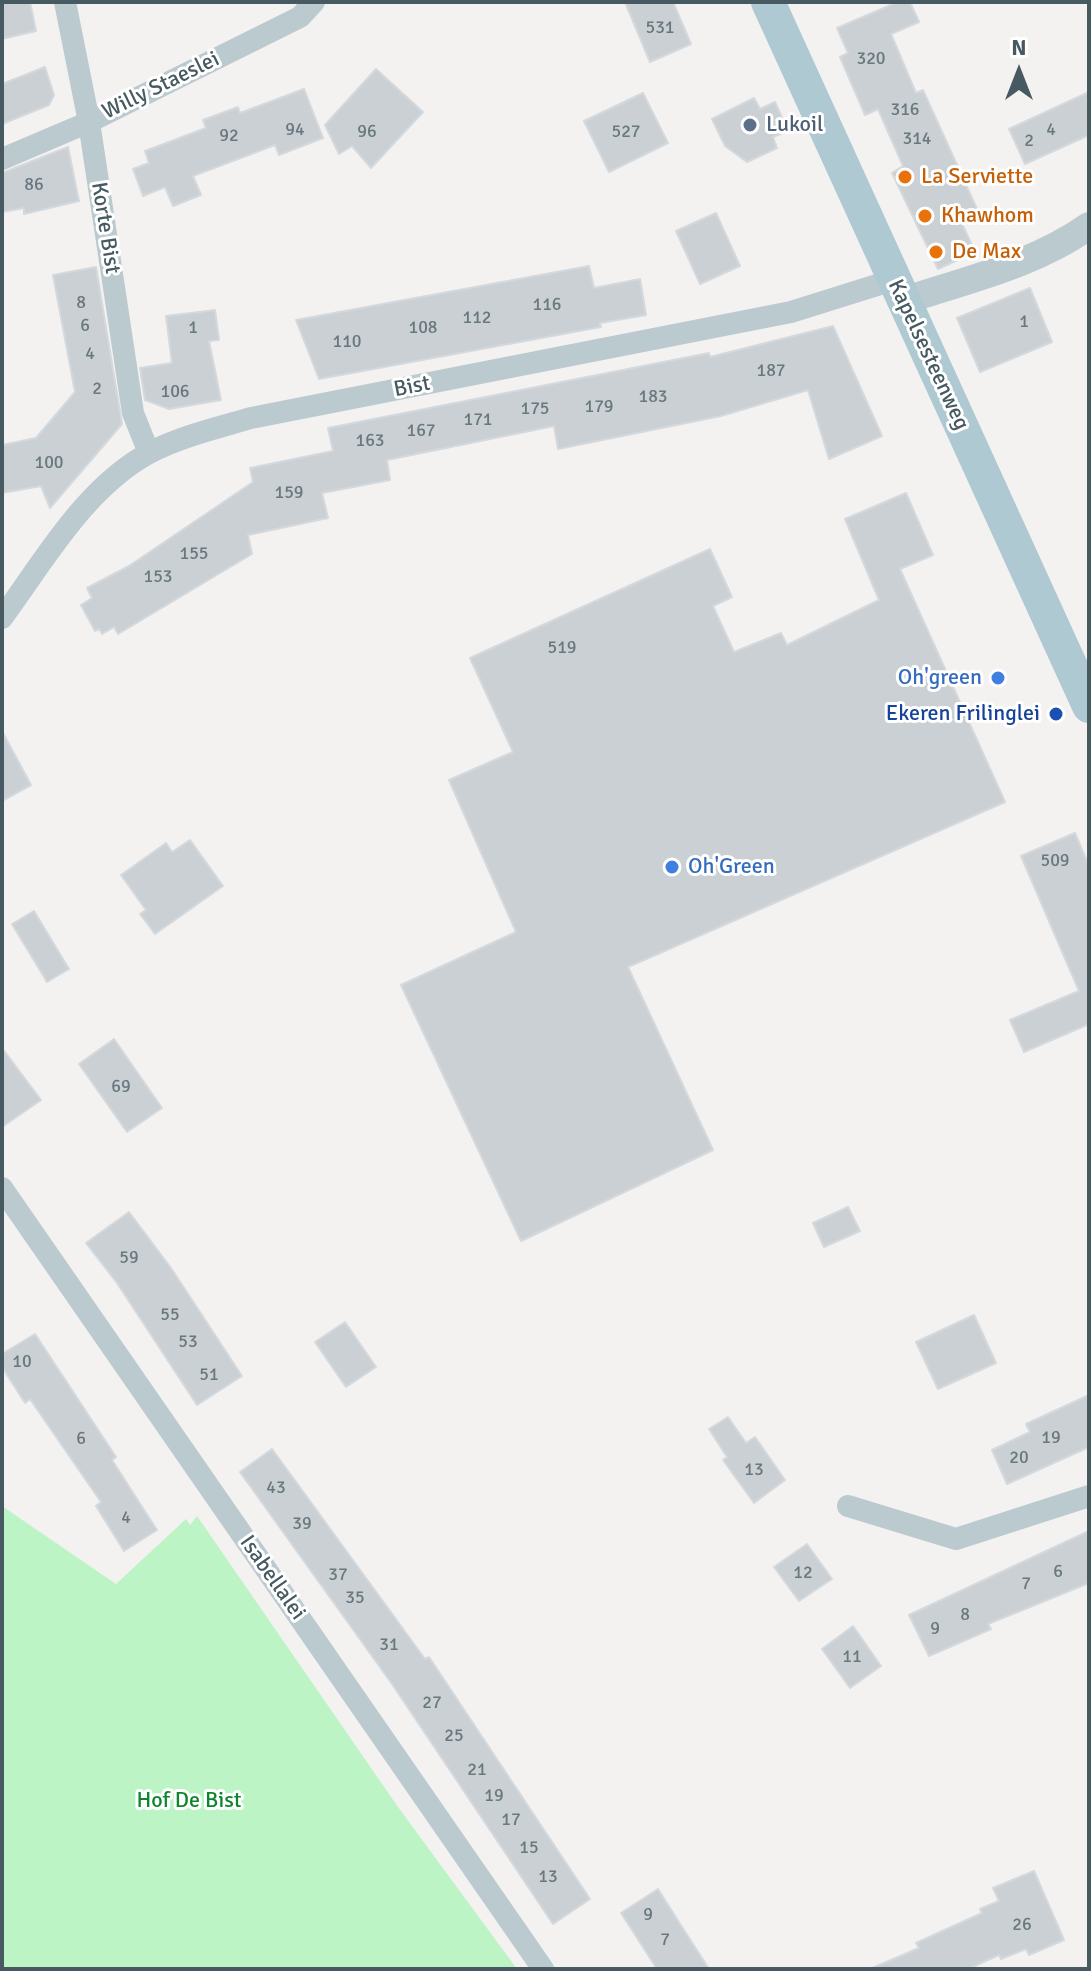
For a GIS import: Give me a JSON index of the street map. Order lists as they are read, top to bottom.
{
  "streets": {
    "main road": ["Kapelsesteenweg"],
    "street": [
      "Willy Staeslei",
      "Korte Bist",
      "Bist",
      "Isabellalei"
    ]
  },
  "crossings": [
    ["Willy Staeslei", "Korte Bist"],
    ["Korte Bist", "Bist"],
    ["Kapelsesteenweg", "Bist"]
  ],
  "parks": ["Hof De Bist"],
  "places": [
    "Lukoil",
    "La Serviette",
    "Khawhom",
    "De Max",
    "Oh'green",
    "Ekeren Frilinglei",
    "Oh'Green"
  ],
  "house_numbers": [
    "531",
    "320",
    "316",
    "94",
    "4",
    "96",
    "527",
    "92",
    "314",
    "2",
    "86",
    "8",
    "116",
    "112",
    "1",
    "6",
    "1",
    "108",
    "110",
    "4",
    "187",
    "2",
    "106",
    "183",
    "179",
    "175",
    "171",
    "167",
    "163",
    "100",
    "159",
    "155",
    "153",
    "519",
    "509",
    "69",
    "59",
    "55",
    "53",
    "10",
    "51",
    "19",
    "6",
    "20",
    "13",
    "43",
    "4",
    "39",
    "6",
    "12",
    "37",
    "7",
    "35",
    "8",
    "9",
    "31",
    "11",
    "27",
    "25",
    "21",
    "19",
    "17",
    "15",
    "13",
    "9",
    "26",
    "7"
  ],
  "north": "top"
}
